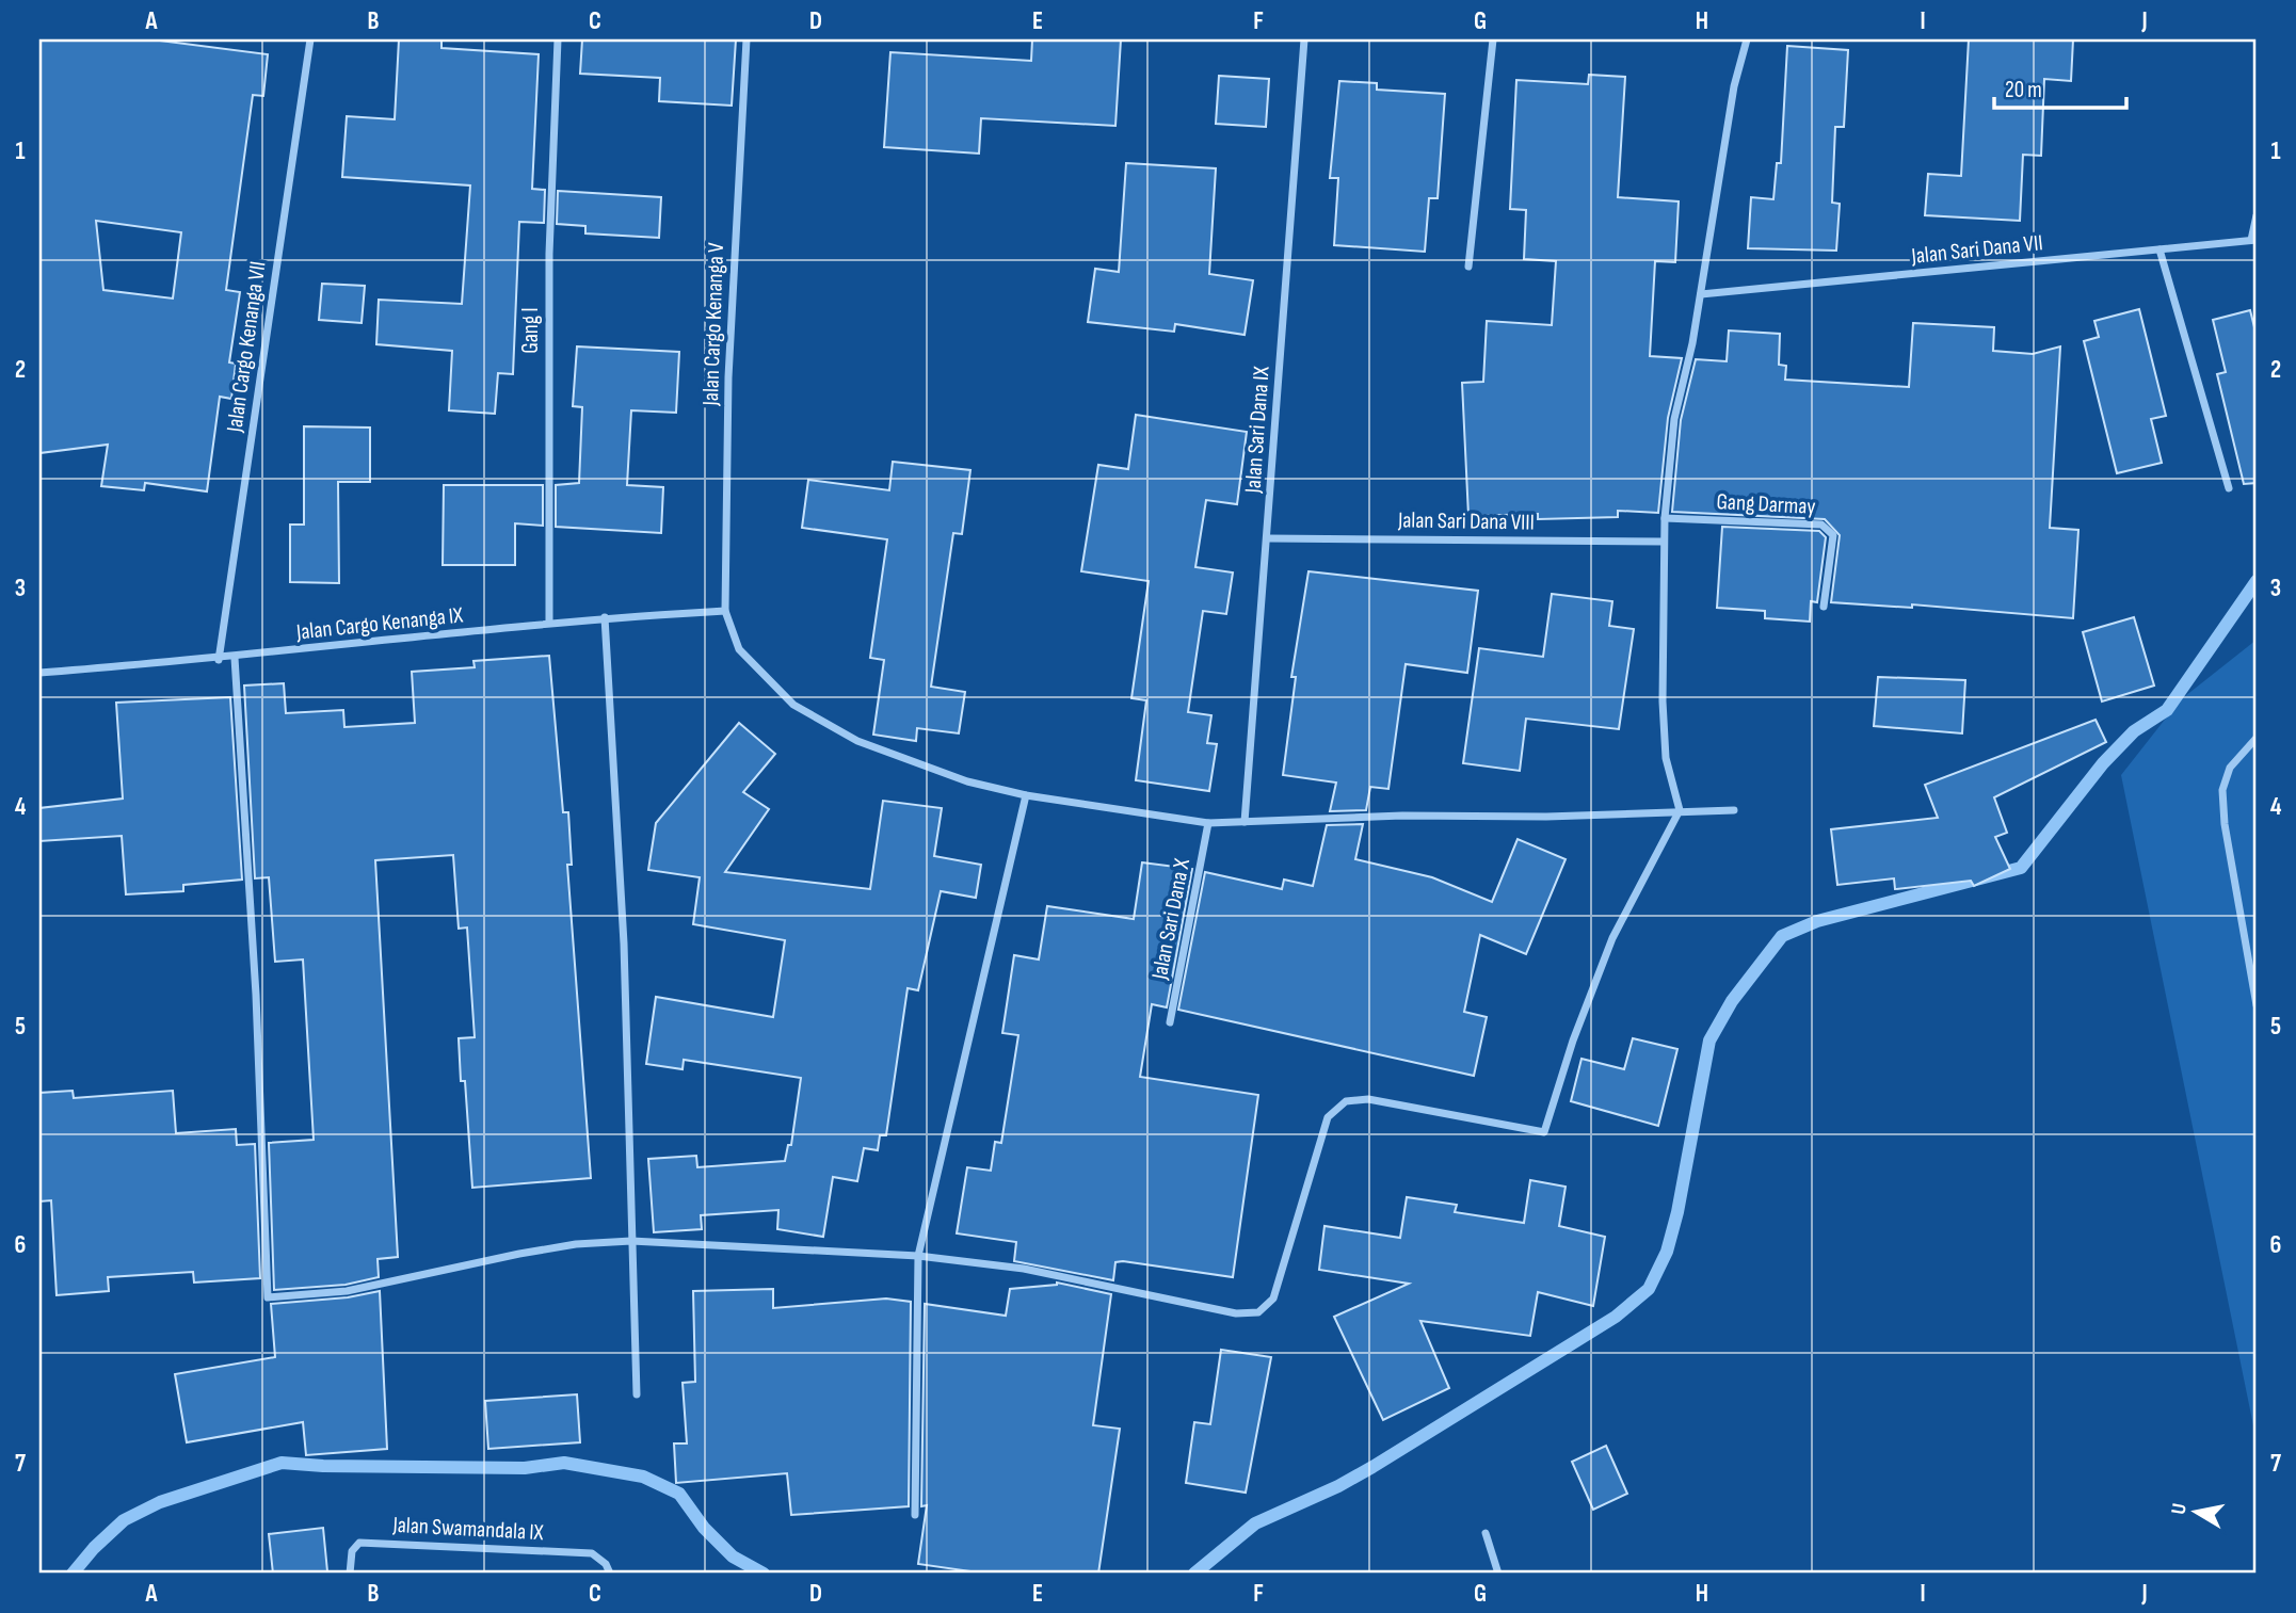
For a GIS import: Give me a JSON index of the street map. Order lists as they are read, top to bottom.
{
  "streets": {
    "street": [
      "Jalan Sari Dana VII",
      "Jalan Cargo Kenanga V",
      "Gang I",
      "Jalan Cargo Kenanga VII",
      "Jalan Sari Dana IX",
      "Gang Darmay",
      "Jalan Sari Dana VIII",
      "Jalan Cargo Kenanga IX",
      "Jalan Sari Dana X",
      "Jalan Swamandala IX"
    ]
  },
  "crossings": [
    ["Jalan Cargo Kenanga V", "Jalan Cargo Kenanga IX"],
    ["Gang I", "Jalan Cargo Kenanga IX"],
    ["Jalan Cargo Kenanga VII", "Jalan Cargo Kenanga IX"],
    ["Jalan Sari Dana IX", "Jalan Sari Dana VIII"]
  ],
  "scale_bar": "20 m",
  "north": "left",
  "grid": {
    "columns": [
      "A",
      "B",
      "C",
      "D",
      "E",
      "F",
      "G",
      "H",
      "I",
      "J"
    ],
    "rows": [
      "1",
      "2",
      "3",
      "4",
      "5",
      "6",
      "7"
    ]
  }
}
